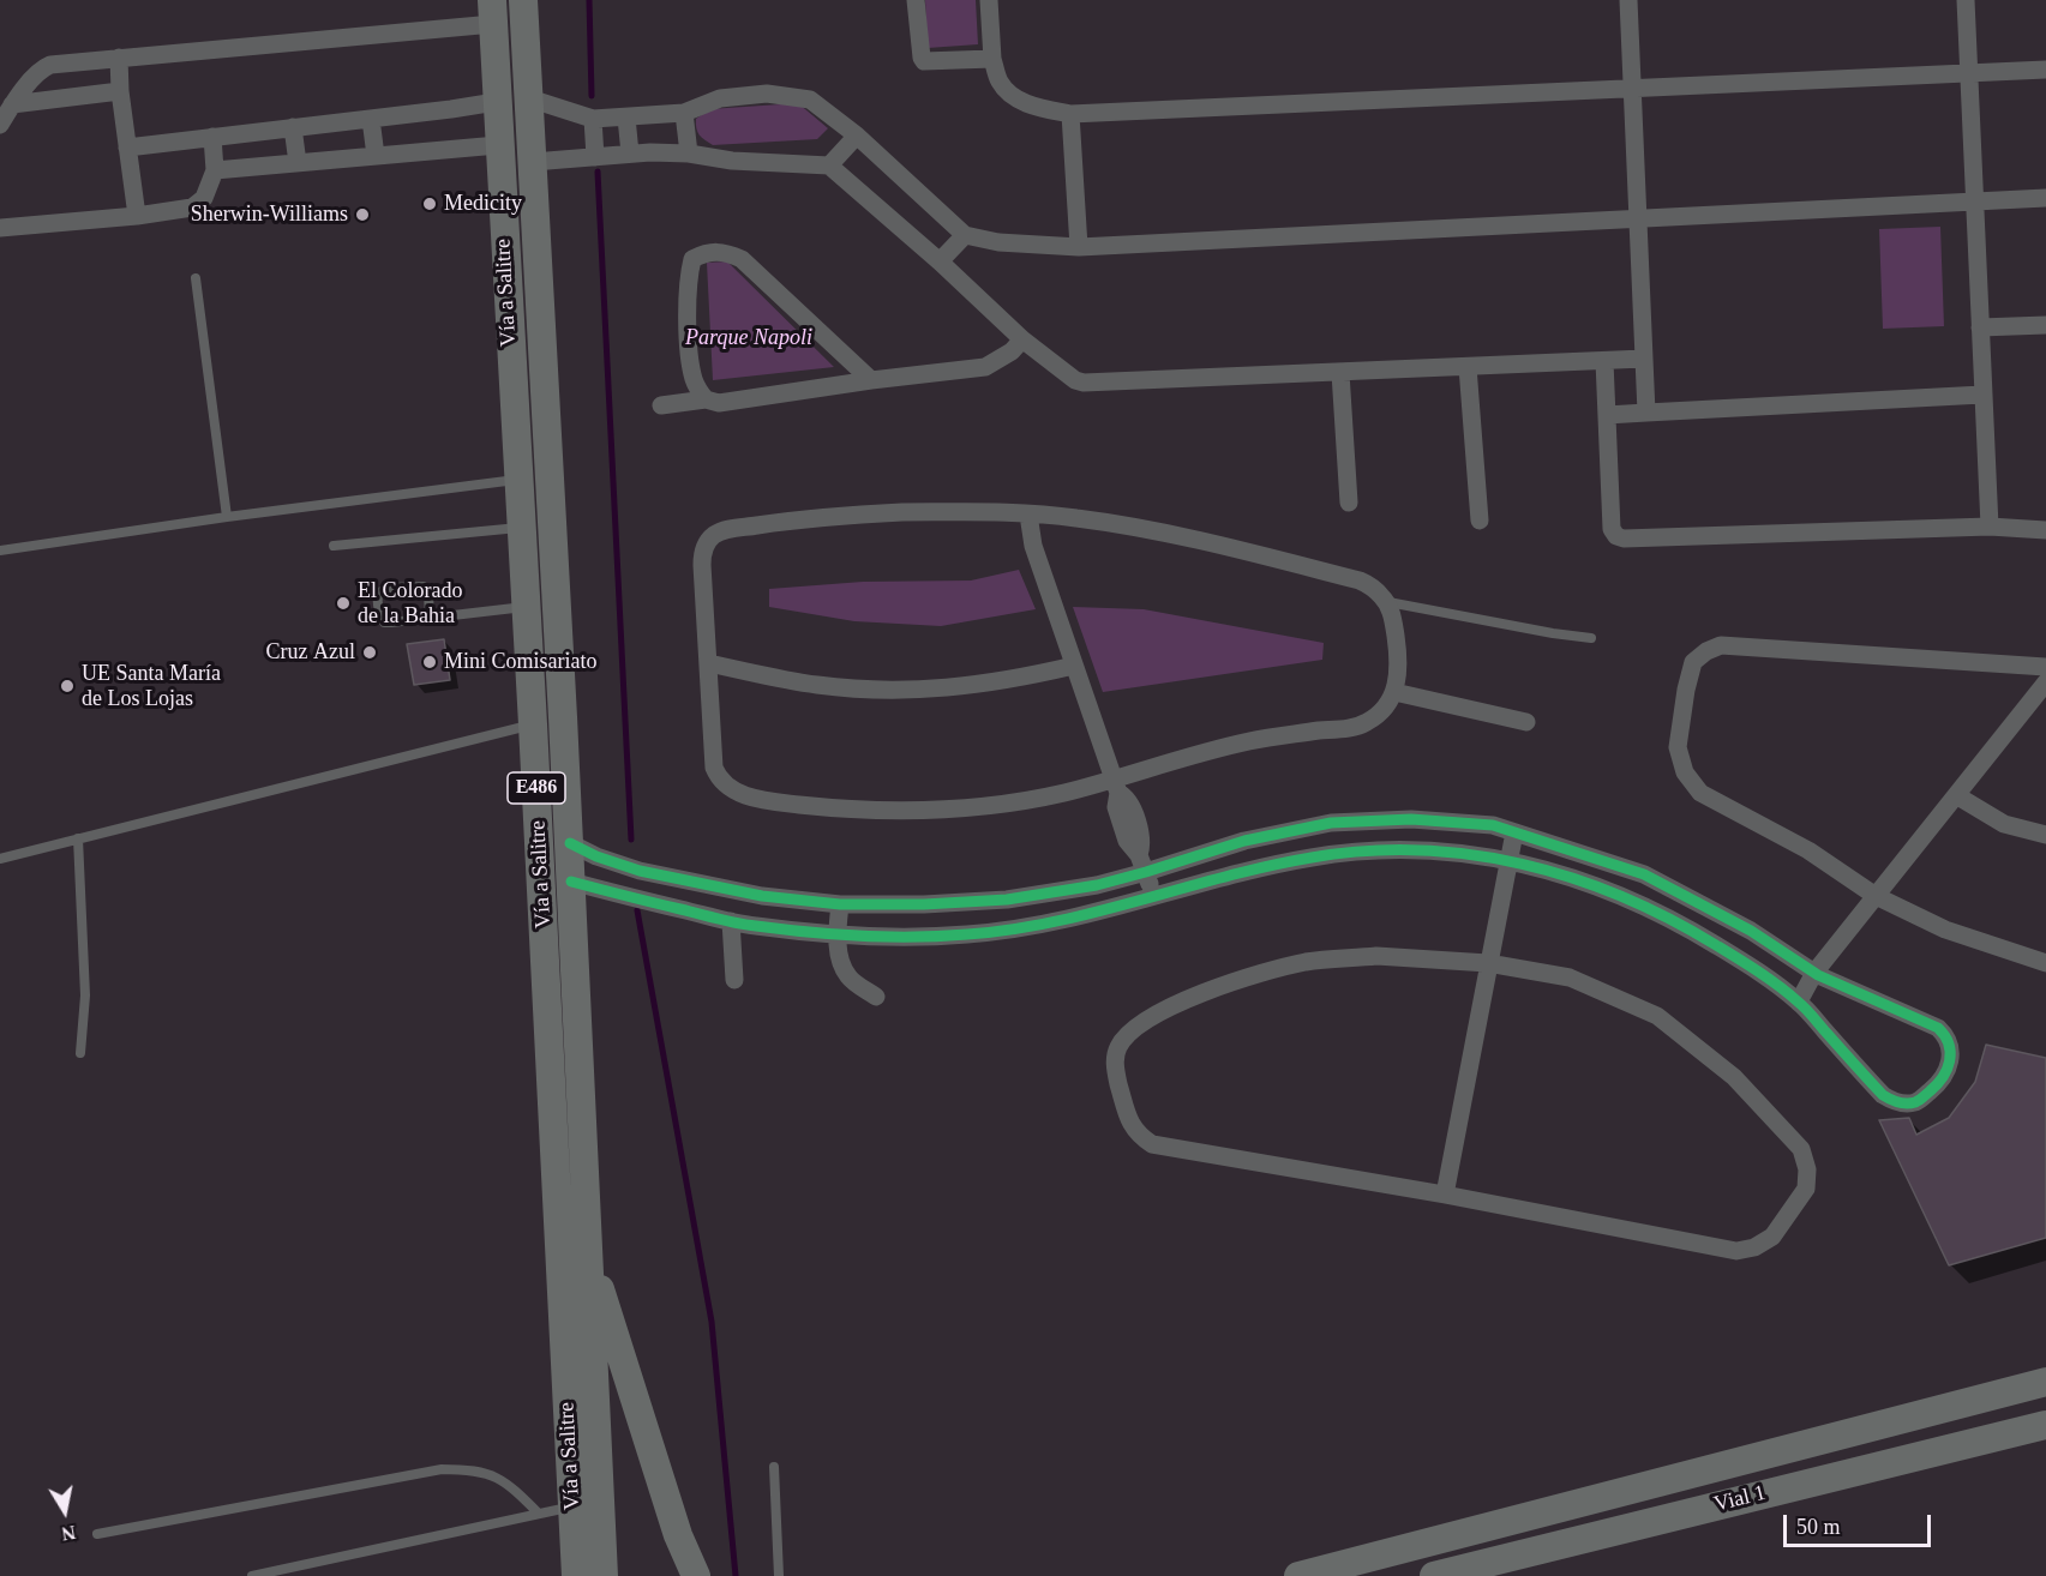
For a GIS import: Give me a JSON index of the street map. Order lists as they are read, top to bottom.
{
  "streets": {
    "main road": ["Vía a Salitre", "E486", "Vial 1"]
  },
  "parks": ["Parque Napoli"],
  "places": [
    "Medicity",
    "Sherwin-Williams",
    "El Colorado de la Bahia",
    "Cruz Azul",
    "Mini Comisariato",
    "UE Santa María de Los Lojas"
  ],
  "scale_bar": "50 m",
  "north": "bottom"
}
